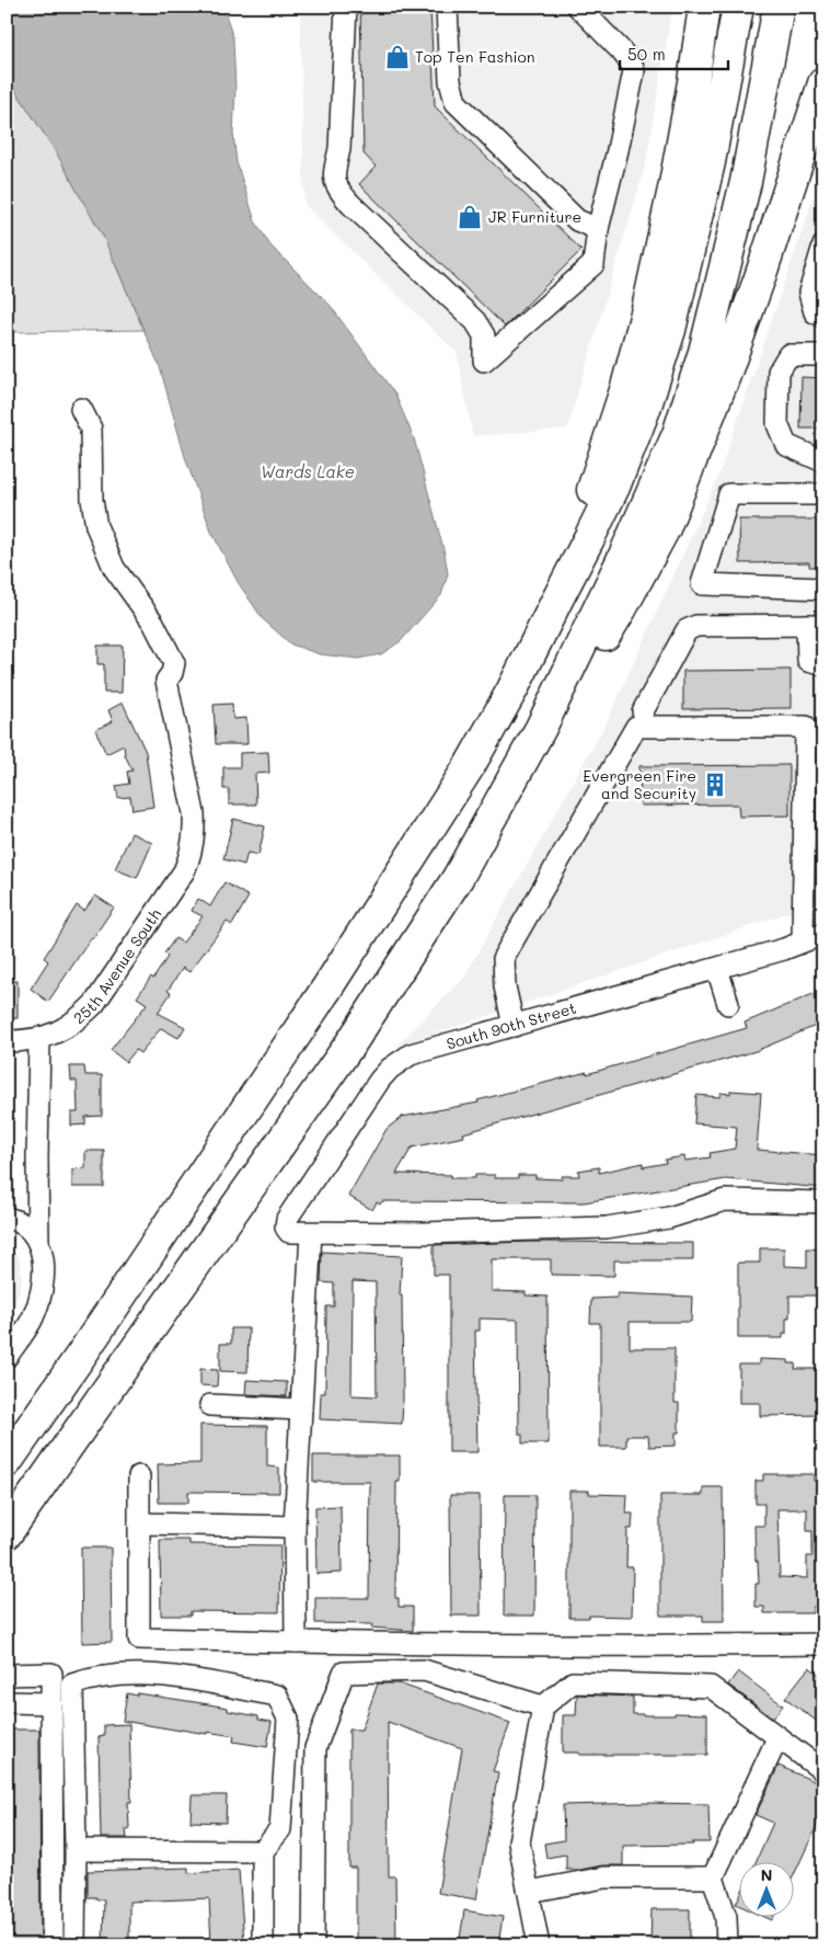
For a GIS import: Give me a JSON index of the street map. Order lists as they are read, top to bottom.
{
  "streets": {
    "street": ["25th Avenue South", "South 90th Street"]
  },
  "water": ["Wards Lake"],
  "places": {
    "shop": ["Top Ten Fashion", "JR Furniture"],
    "building": ["Evergreen Fire and Security"]
  },
  "scale_bar": "50 m",
  "north": "top"
}
